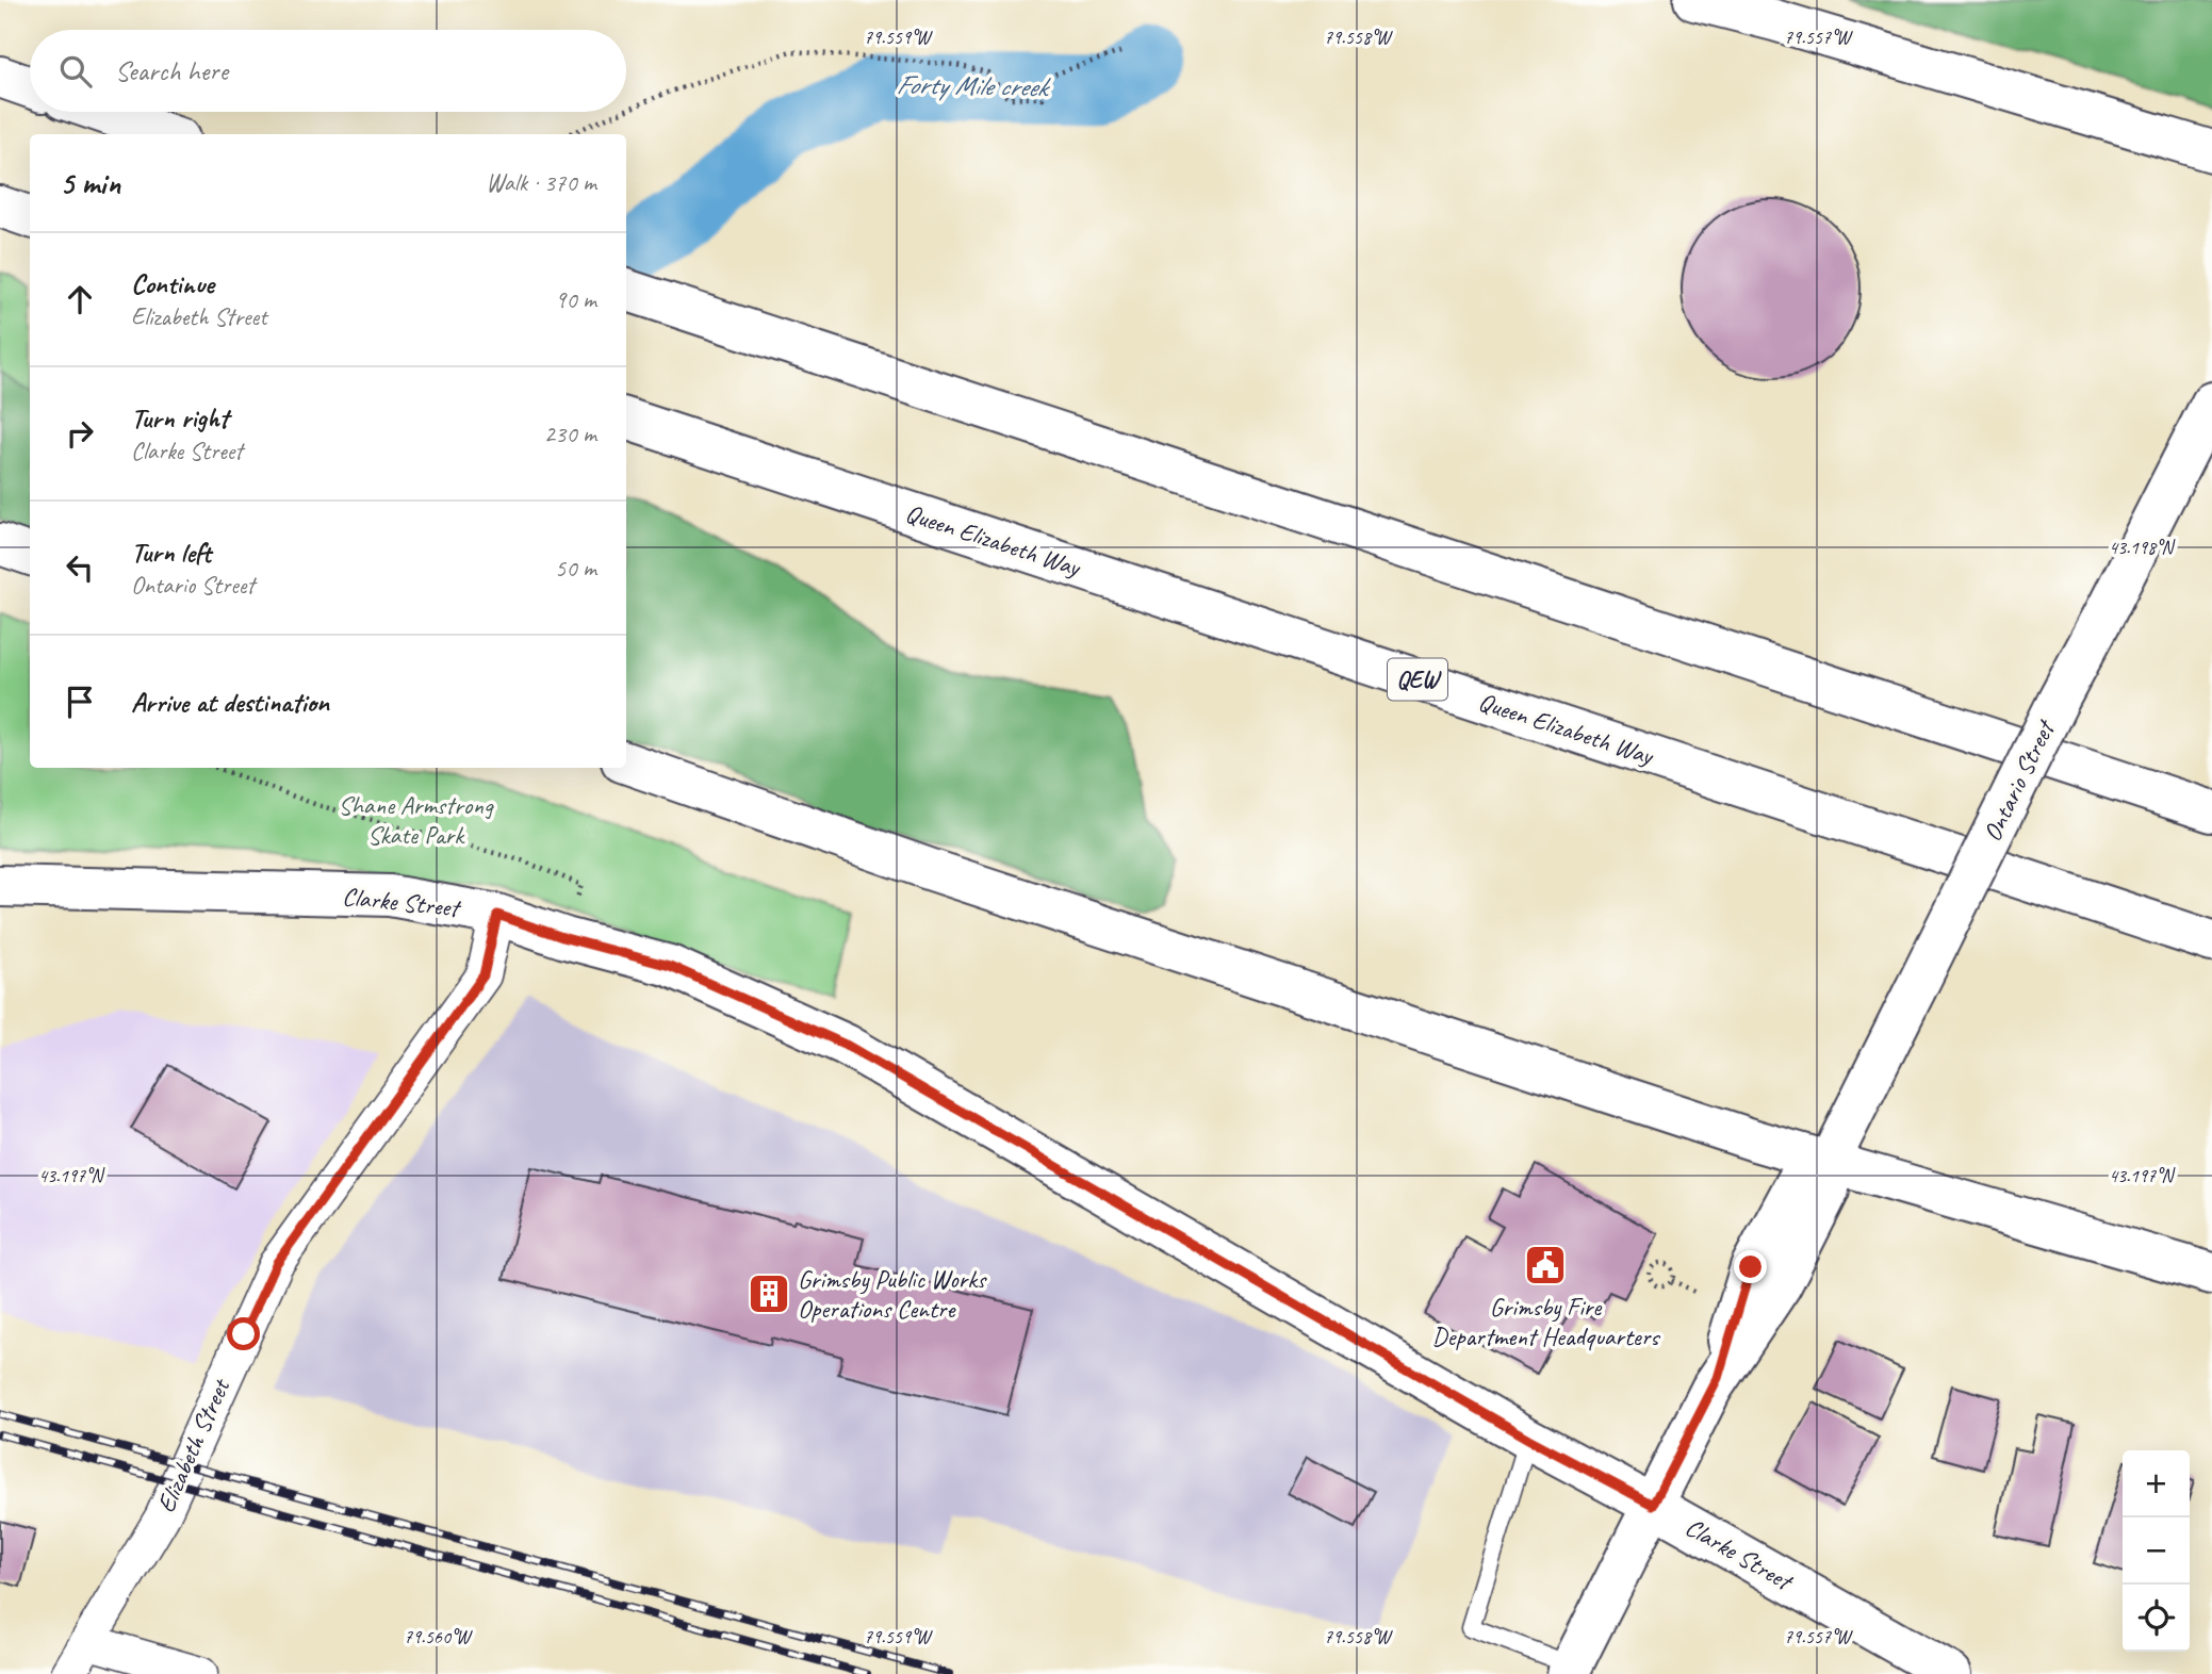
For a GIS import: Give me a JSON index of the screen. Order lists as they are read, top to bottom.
{
  "streets": {
    "main road": [
      "Queen Elizabeth Way",
      "QEW",
      "Ontario Street",
      "Clarke Street"
    ],
    "street": ["Elizabeth Street"]
  },
  "crossings": [
    ["Ontario Street", "Clarke Street"],
    ["Clarke Street", "Elizabeth Street"]
  ],
  "water": ["Forty Mile creek"],
  "parks": ["Shane Armstrong Skate Park"],
  "places": {
    "public building": ["Grimsby Fire Department Headquarters"],
    "building": ["Grimsby Public Works Operations Centre"]
  },
  "page": {
    "search": "Search here",
    "heading": ["5 min", "Walk · 370 m"],
    "list": [
      ["Continue", "Elizabeth Street", "90 m"],
      ["Turn right", "Clarke Street", "230 m"],
      ["Turn left", "Ontario Street", "50 m"],
      "Arrive at destination"
    ],
    "map_buttons": ["+", "−"]
  },
  "coordinates": [
    "79.559°W",
    "79.558°W",
    "79.557°W",
    "43.198°N",
    "43.197°N",
    "79.560°W"
  ]
}
